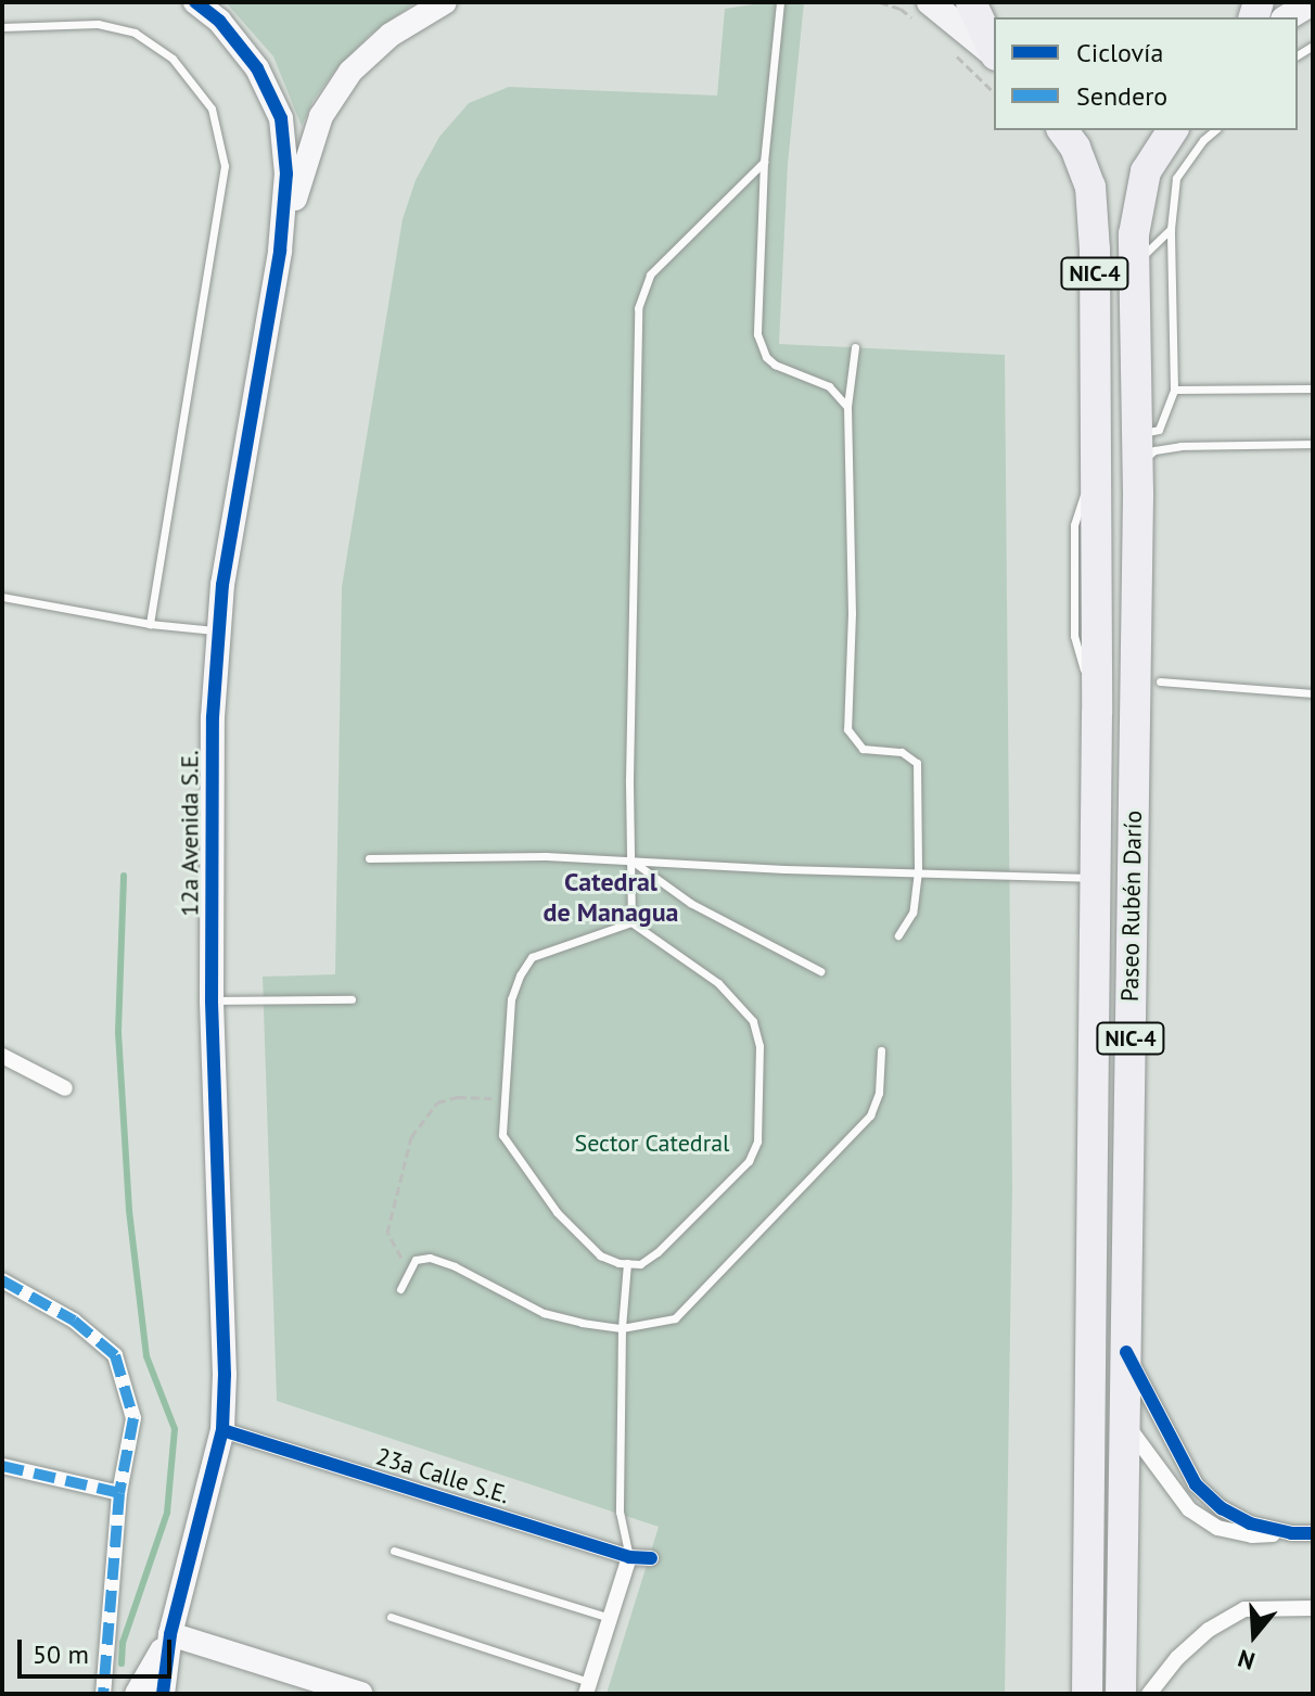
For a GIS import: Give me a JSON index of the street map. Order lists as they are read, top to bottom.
{
  "streets": {
    "highway": ["NIC-4", "Paseo Rubén Darío"],
    "street": ["12a Avenida S.E.", "23a Calle S.E."]
  },
  "crossings": [
    ["12a Avenida S.E.", "23a Calle S.E."]
  ],
  "districts": ["Catedral de Managua"],
  "parks": ["Sector Catedral"],
  "legend": ["Ciclovía", "Sendero"],
  "scale_bar": "50 m",
  "north": "bottom"
}
